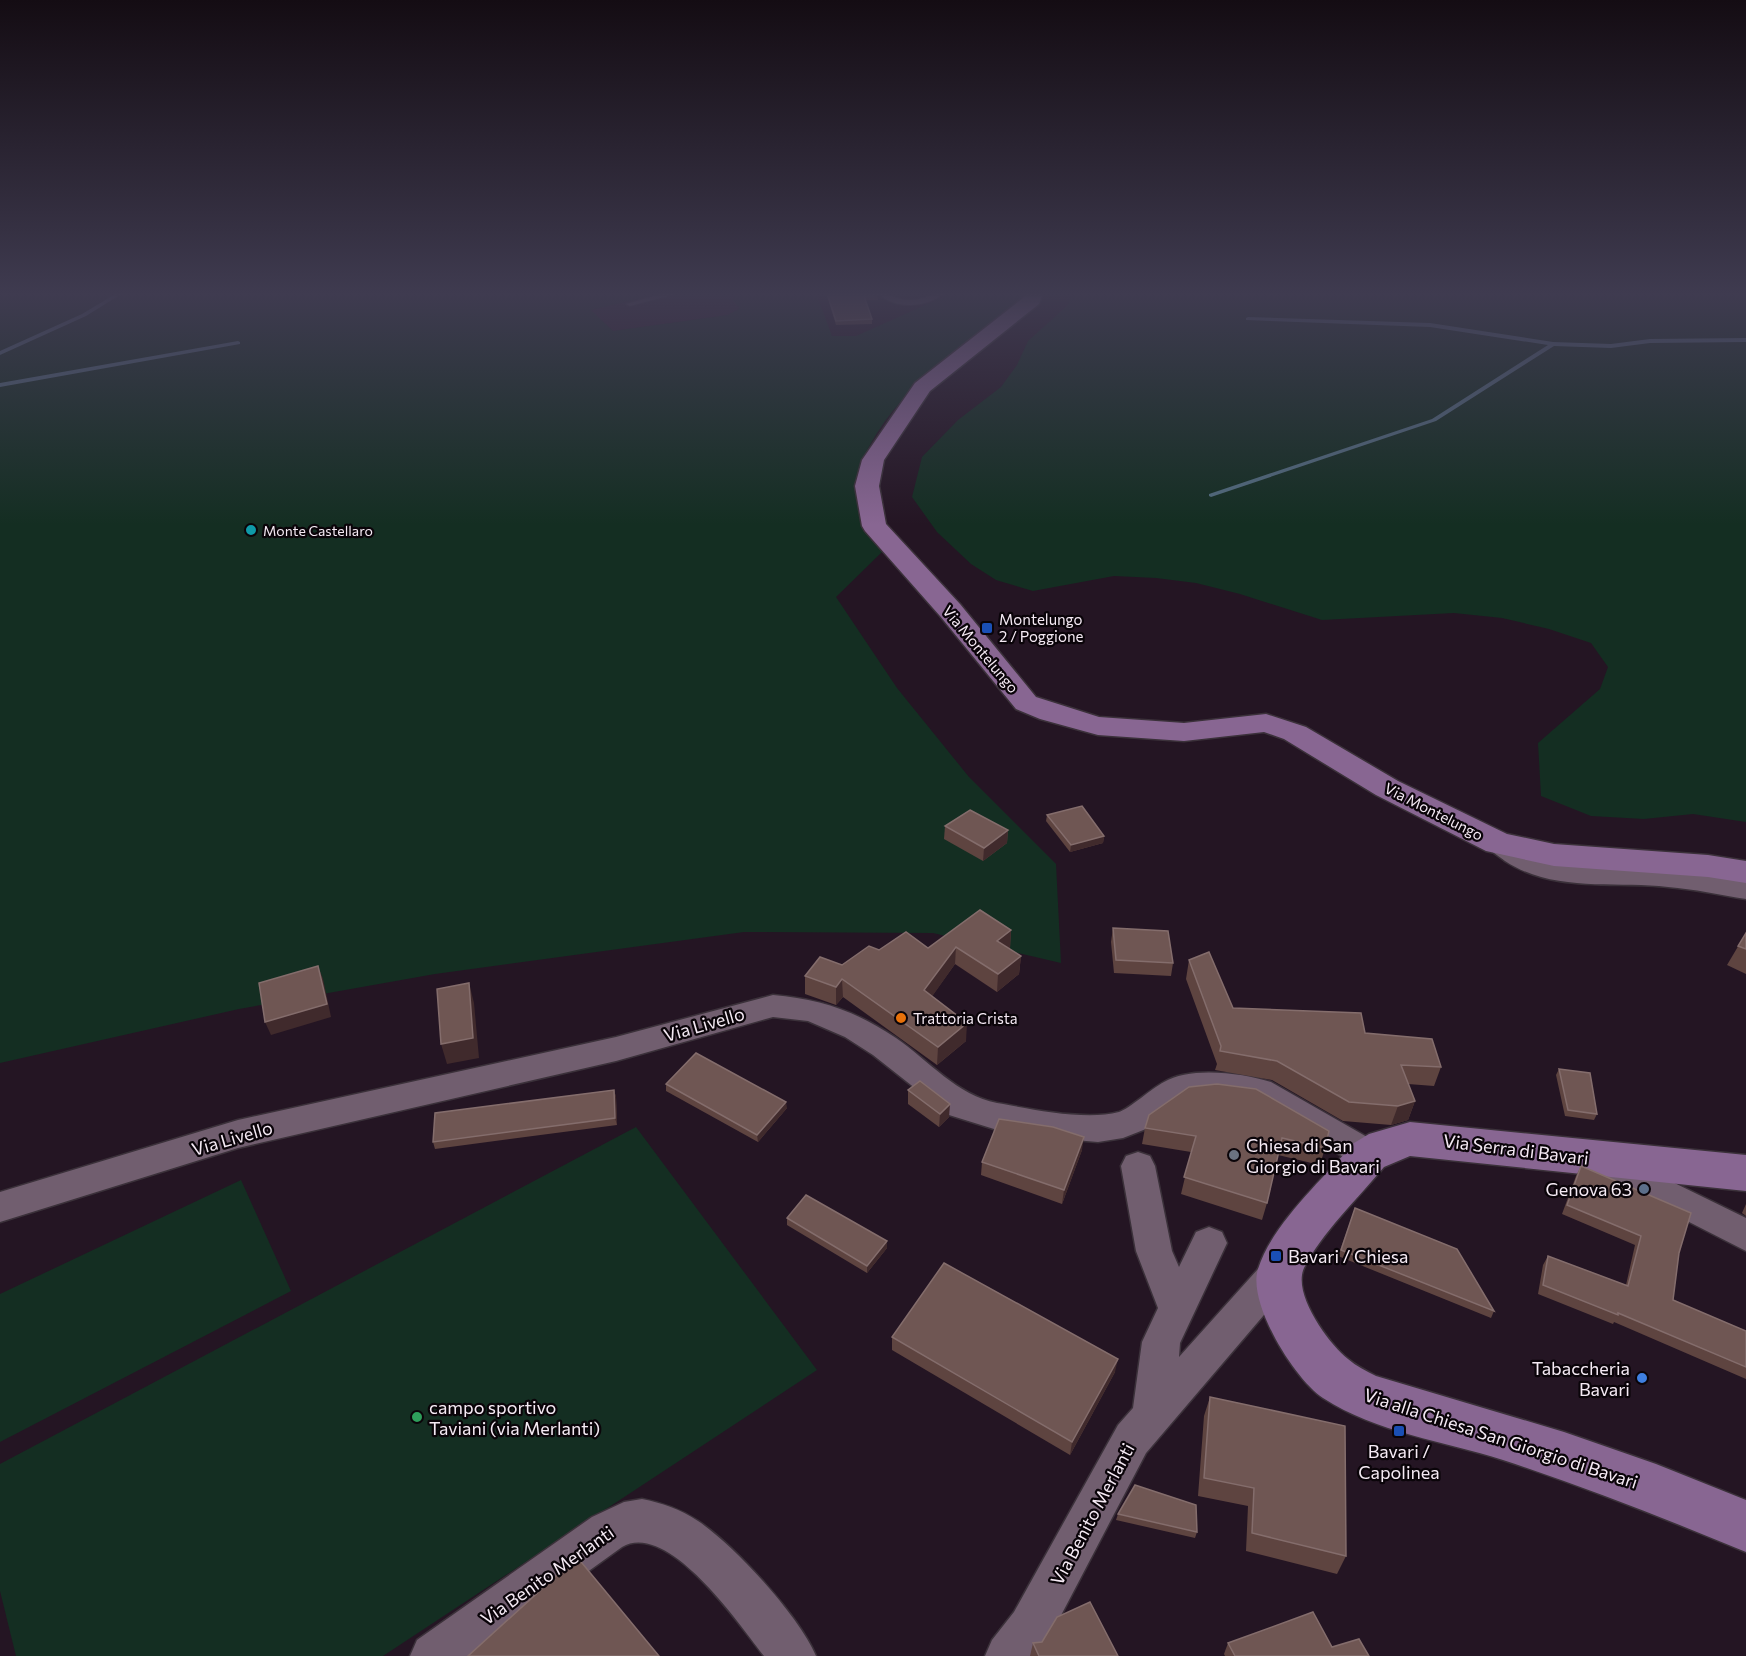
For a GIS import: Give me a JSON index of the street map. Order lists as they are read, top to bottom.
{
  "streets": {
    "street": [
      "Via Montelungo",
      "Via Livello",
      "Via Serra di Bavari",
      "Via alla Chiesa San Giorgio di Bavari",
      "Via Benito Merlanti"
    ]
  },
  "crossings": [
    ["Via Livello", "Via Serra di Bavari"],
    ["Via Serra di Bavari", "Via alla Chiesa San Giorgio di Bavari"],
    ["Via Serra di Bavari", "Via Benito Merlanti"],
    ["Via alla Chiesa San Giorgio di Bavari", "Via Benito Merlanti"]
  ],
  "places": {
    "other": [
      "Monte Castellaro",
      "Trattoria Crista",
      "Chiesa di San Giorgio di Bavari",
      "Genova 63",
      "Tabaccheria Bavari",
      "campo sportivo Taviani (via Merlanti)"
    ],
    "transit": ["Montelungo 2 / Poggione", "Bavari / Chiesa", "Bavari / Capolinea"]
  }
}
